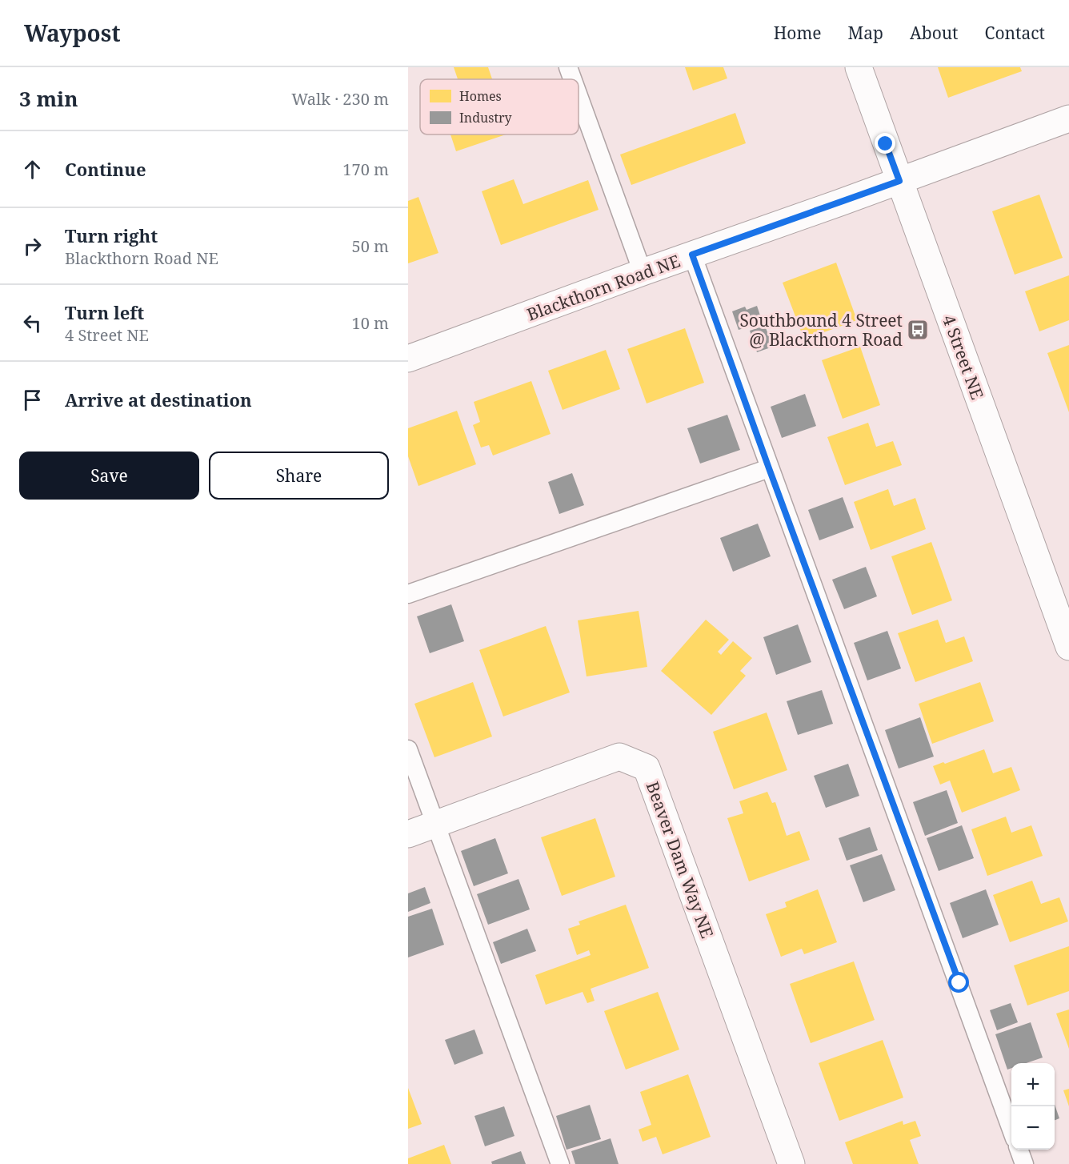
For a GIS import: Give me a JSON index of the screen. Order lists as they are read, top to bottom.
{
  "streets": {
    "street": ["Blackthorn Road NE", "4 Street NE", "Beaver Dam Way NE"]
  },
  "crossings": [
    ["Blackthorn Road NE", "4 Street NE"]
  ],
  "places": {
    "bus stop": ["Southbound 4 Street @ Blackthorn Road"]
  },
  "legend": ["Homes", "Industry"],
  "page": {
    "header": "Waypost",
    "nav": [
      "Home",
      "Map",
      "About",
      "Contact"
    ],
    "heading": ["3 min", "Walk · 230 m"],
    "list": [
      ["Continue", "170 m"],
      ["Turn right", "Blackthorn Road NE", "50 m"],
      ["Turn left", "4 Street NE", "10 m"],
      "Arrive at destination"
    ],
    "buttons": ["Save", "Share"],
    "map_buttons": ["+", "−"]
  }
}
